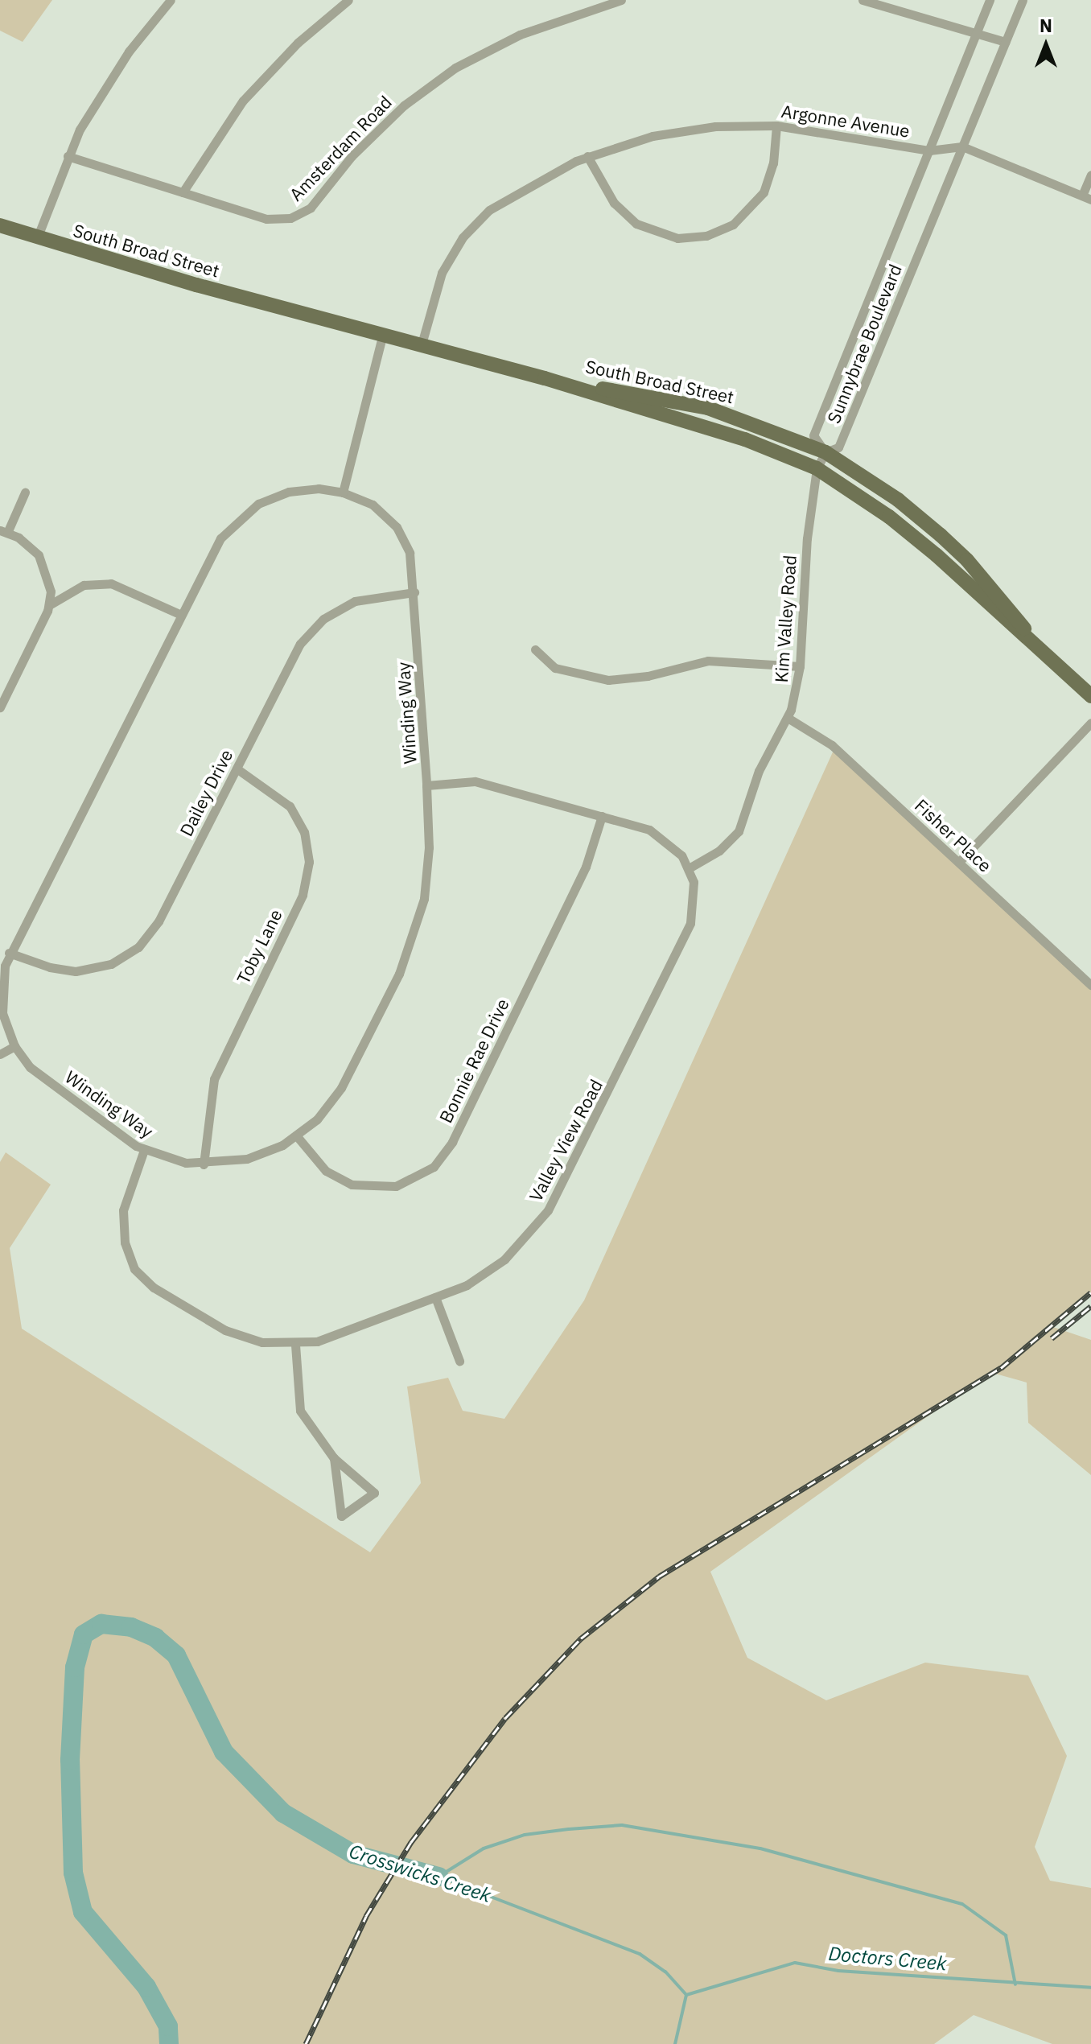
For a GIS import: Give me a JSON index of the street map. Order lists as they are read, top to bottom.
{
  "streets": {
    "main road": ["South Broad Street"],
    "street": [
      "Argonne Avenue",
      "Amsterdam Road",
      "Sunnybrae Boulevard",
      "Kim Valley Road",
      "Winding Way",
      "Dailey Drive",
      "Fisher Place",
      "Toby Lane",
      "Bonnie Rae Drive",
      "Valley View Road"
    ]
  },
  "crossings": [
    ["Argonne Avenue", "South Broad Street"],
    ["Argonne Avenue", "Sunnybrae Boulevard"],
    ["South Broad Street", "Sunnybrae Boulevard"],
    ["South Broad Street", "Kim Valley Road"],
    ["Sunnybrae Boulevard", "Kim Valley Road"],
    ["Kim Valley Road", "Fisher Place"],
    ["Kim Valley Road", "Valley View Road"],
    ["Winding Way", "Dailey Drive"],
    ["Winding Way", "Toby Lane"],
    ["Winding Way", "Bonnie Rae Drive"],
    ["Winding Way", "Valley View Road"],
    ["Dailey Drive", "Toby Lane"]
  ],
  "water": ["Crosswicks Creek", "Doctors Creek"],
  "north": "top"
}
